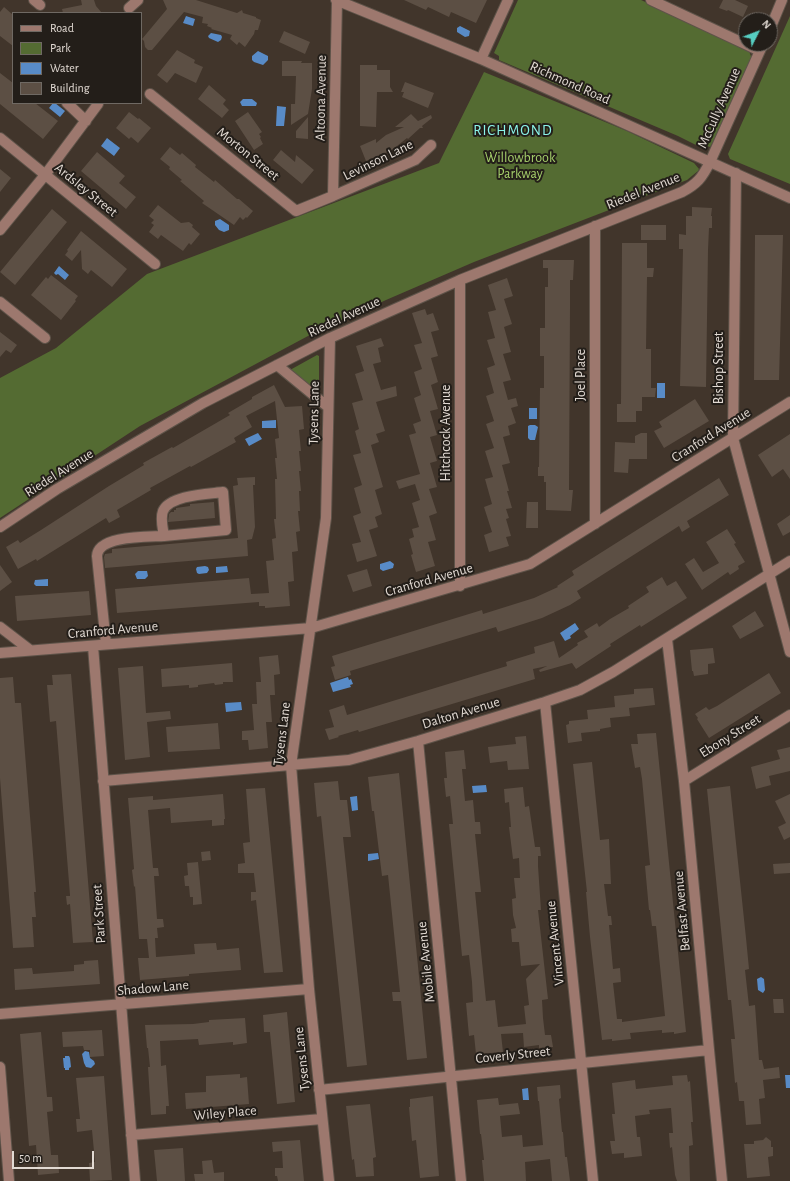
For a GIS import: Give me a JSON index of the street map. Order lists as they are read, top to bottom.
{
  "streets": {
    "street": [
      "Richmond Road",
      "Altoona Avenue",
      "McCully Avenue",
      "Morton Street",
      "Levinson Lane",
      "Ardsley Street",
      "Riedel Avenue",
      "Bishop Street",
      "Joel Place",
      "Tysens Lane",
      "Hitchcock Avenue",
      "Cranford Avenue",
      "Dalton Avenue",
      "Ebony Street",
      "Belfast Avenue",
      "Park Street",
      "Vincent Avenue",
      "Mobile Avenue",
      "Shadow Lane",
      "Coverly Street",
      "Wiley Place"
    ]
  },
  "crossings": [
    ["Richmond Road", "Altoona Avenue"],
    ["Richmond Road", "McCully Avenue"],
    ["Richmond Road", "Riedel Avenue"],
    ["Richmond Road", "Bishop Street"],
    ["Altoona Avenue", "Morton Street"],
    ["Altoona Avenue", "Levinson Lane"],
    ["McCully Avenue", "Riedel Avenue"],
    ["Morton Street", "Levinson Lane"],
    ["Riedel Avenue", "Joel Place"],
    ["Riedel Avenue", "Tysens Lane"],
    ["Riedel Avenue", "Hitchcock Avenue"],
    ["Bishop Street", "Cranford Avenue"],
    ["Bishop Street", "Dalton Avenue"],
    ["Joel Place", "Cranford Avenue"],
    ["Tysens Lane", "Cranford Avenue"],
    ["Tysens Lane", "Dalton Avenue"],
    ["Tysens Lane", "Shadow Lane"],
    ["Tysens Lane", "Coverly Street"],
    ["Tysens Lane", "Wiley Place"],
    ["Hitchcock Avenue", "Cranford Avenue"],
    ["Cranford Avenue", "Park Street"],
    ["Dalton Avenue", "Belfast Avenue"],
    ["Dalton Avenue", "Park Street"],
    ["Dalton Avenue", "Vincent Avenue"],
    ["Dalton Avenue", "Mobile Avenue"],
    ["Ebony Street", "Belfast Avenue"],
    ["Belfast Avenue", "Coverly Street"],
    ["Park Street", "Shadow Lane"],
    ["Park Street", "Wiley Place"],
    ["Vincent Avenue", "Coverly Street"],
    ["Mobile Avenue", "Coverly Street"]
  ],
  "districts": ["RICHMOND"],
  "parks": ["Willowbrook Parkway"],
  "legend": [
    "Road",
    "Park",
    "Water",
    "Building"
  ],
  "scale_bar": "50 m",
  "north": "top right"
}
